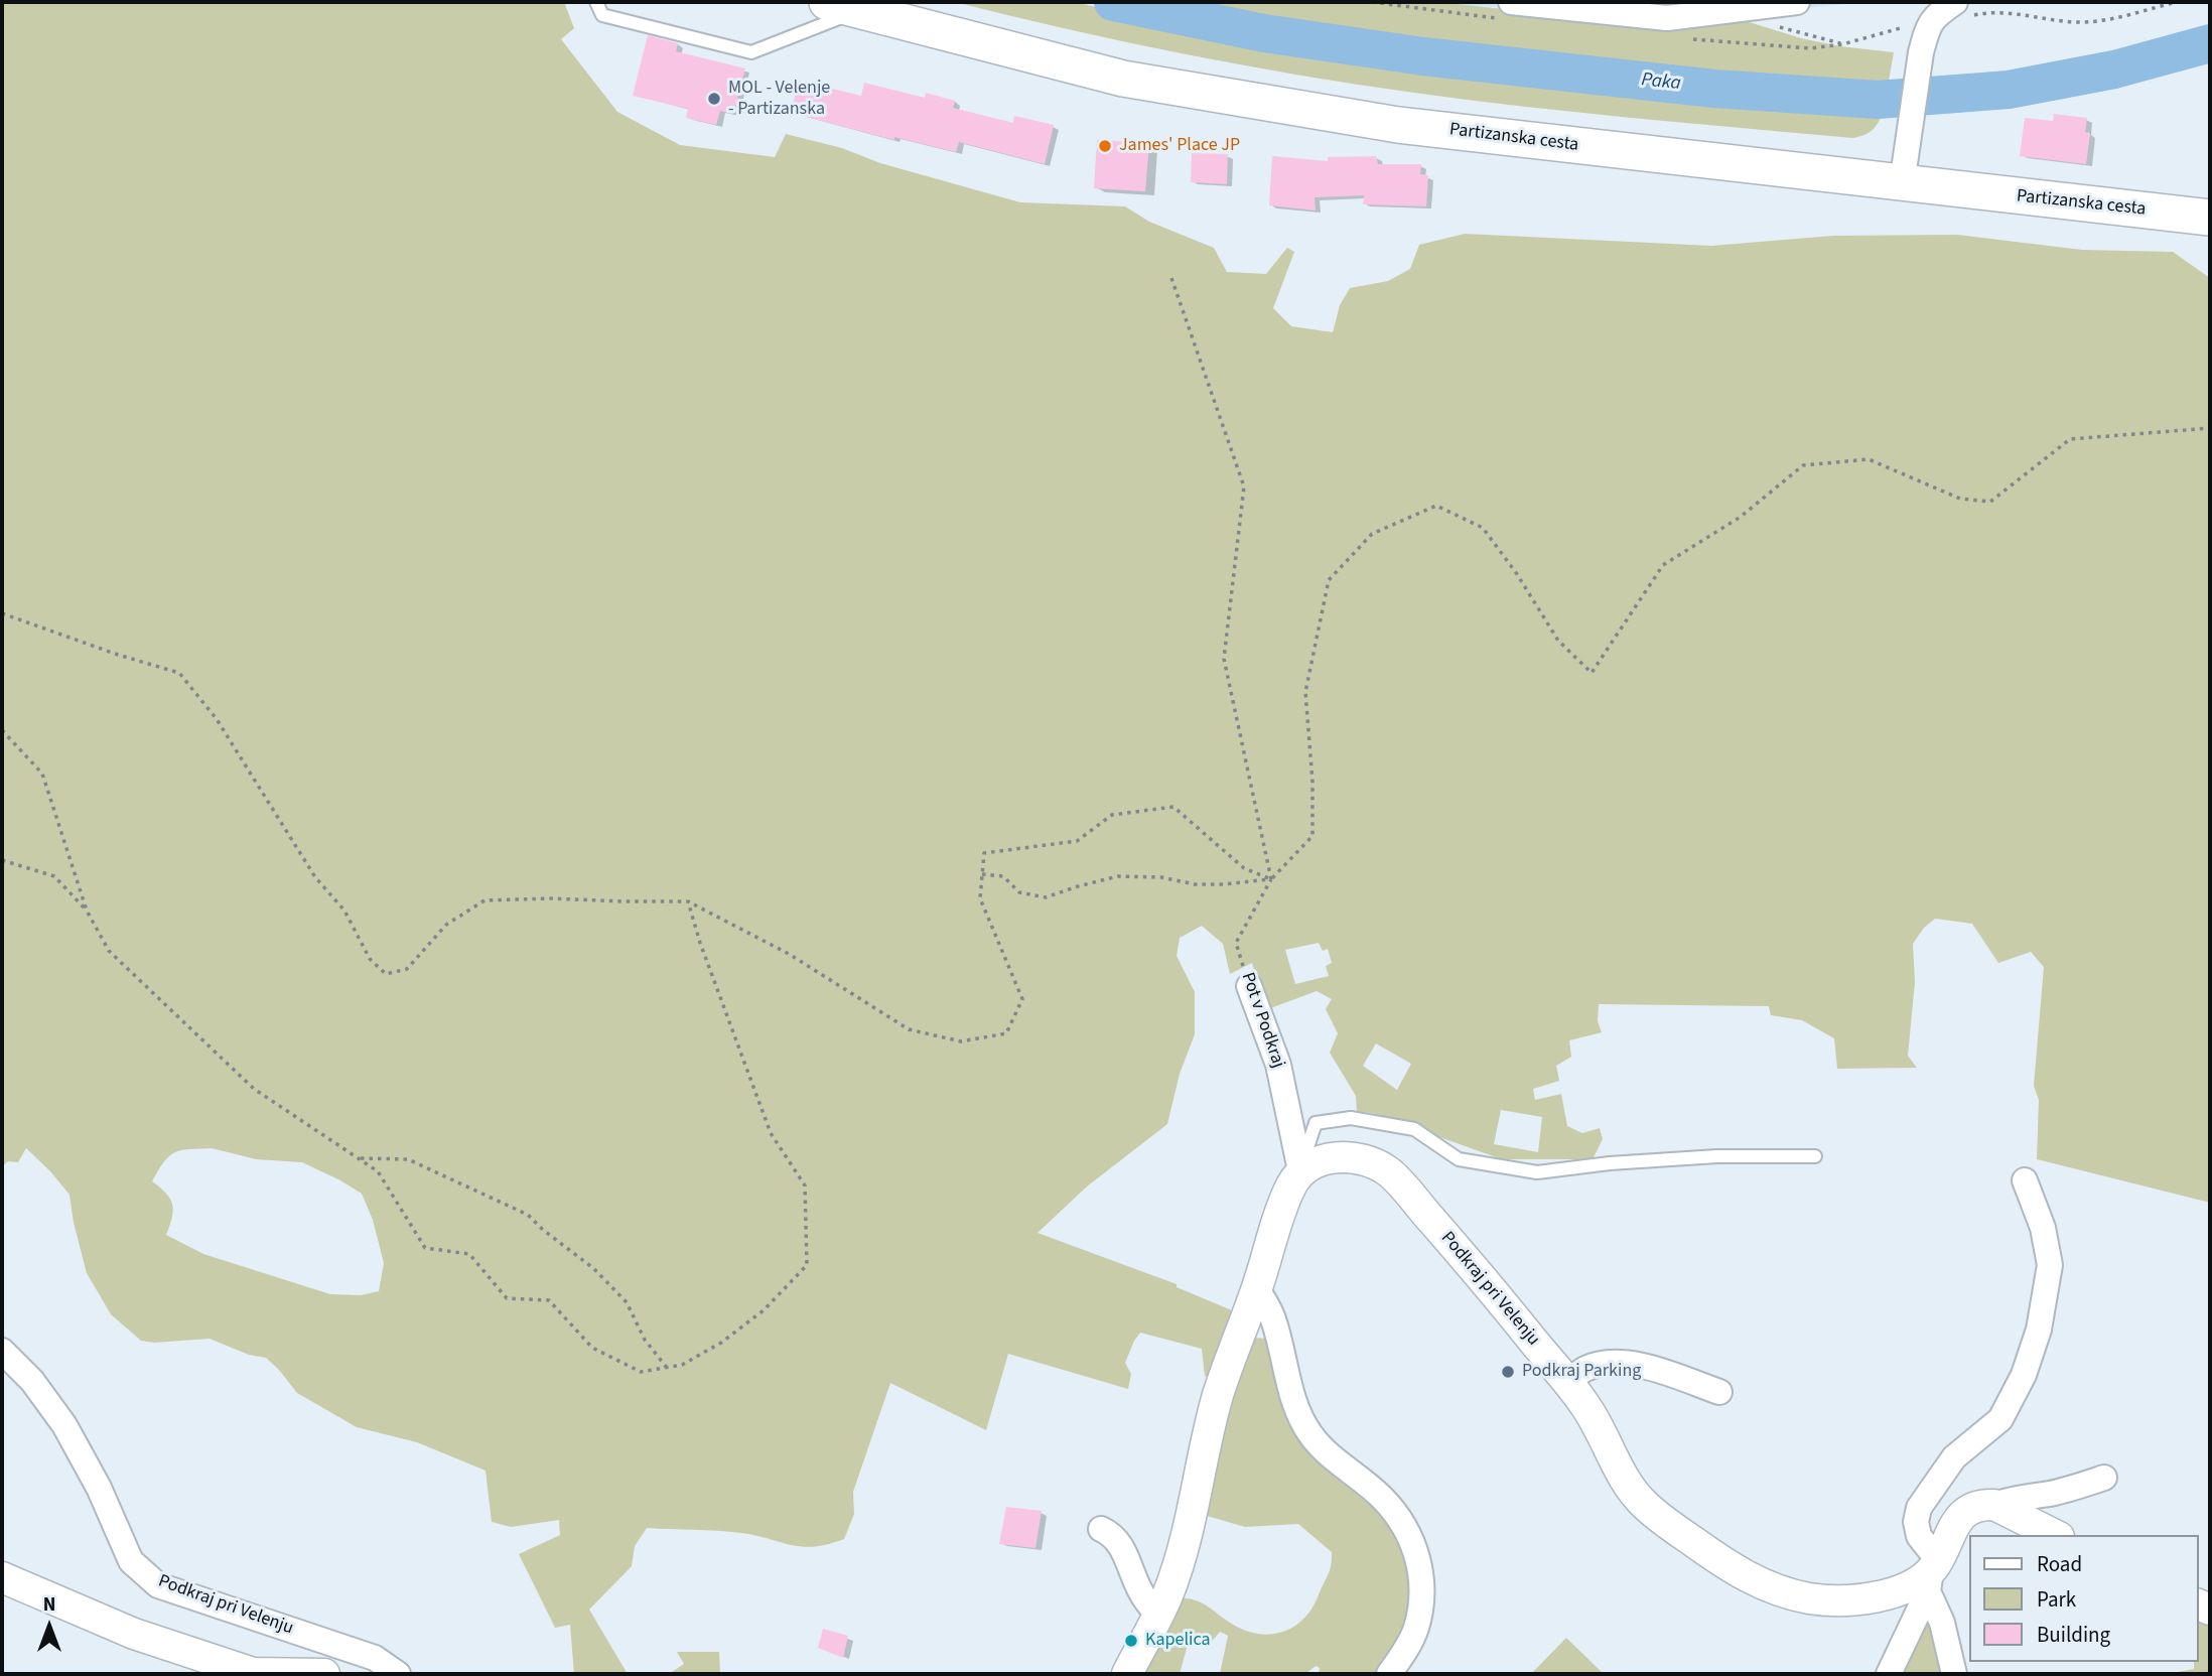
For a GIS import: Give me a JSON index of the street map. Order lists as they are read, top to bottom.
{
  "streets": {
    "main road": ["Partizanska cesta"],
    "street": ["Pot v Podkraj", "Podkraj pri Velenju"]
  },
  "crossings": [
    ["Pot v Podkraj", "Podkraj pri Velenju"]
  ],
  "water": ["Paka"],
  "places": [
    "MOL - Velenje - Partizanska",
    "James' Place JP",
    "Podkraj Parking",
    "Kapelica"
  ],
  "legend": ["Road", "Park", "Building"],
  "north": "top"
}
